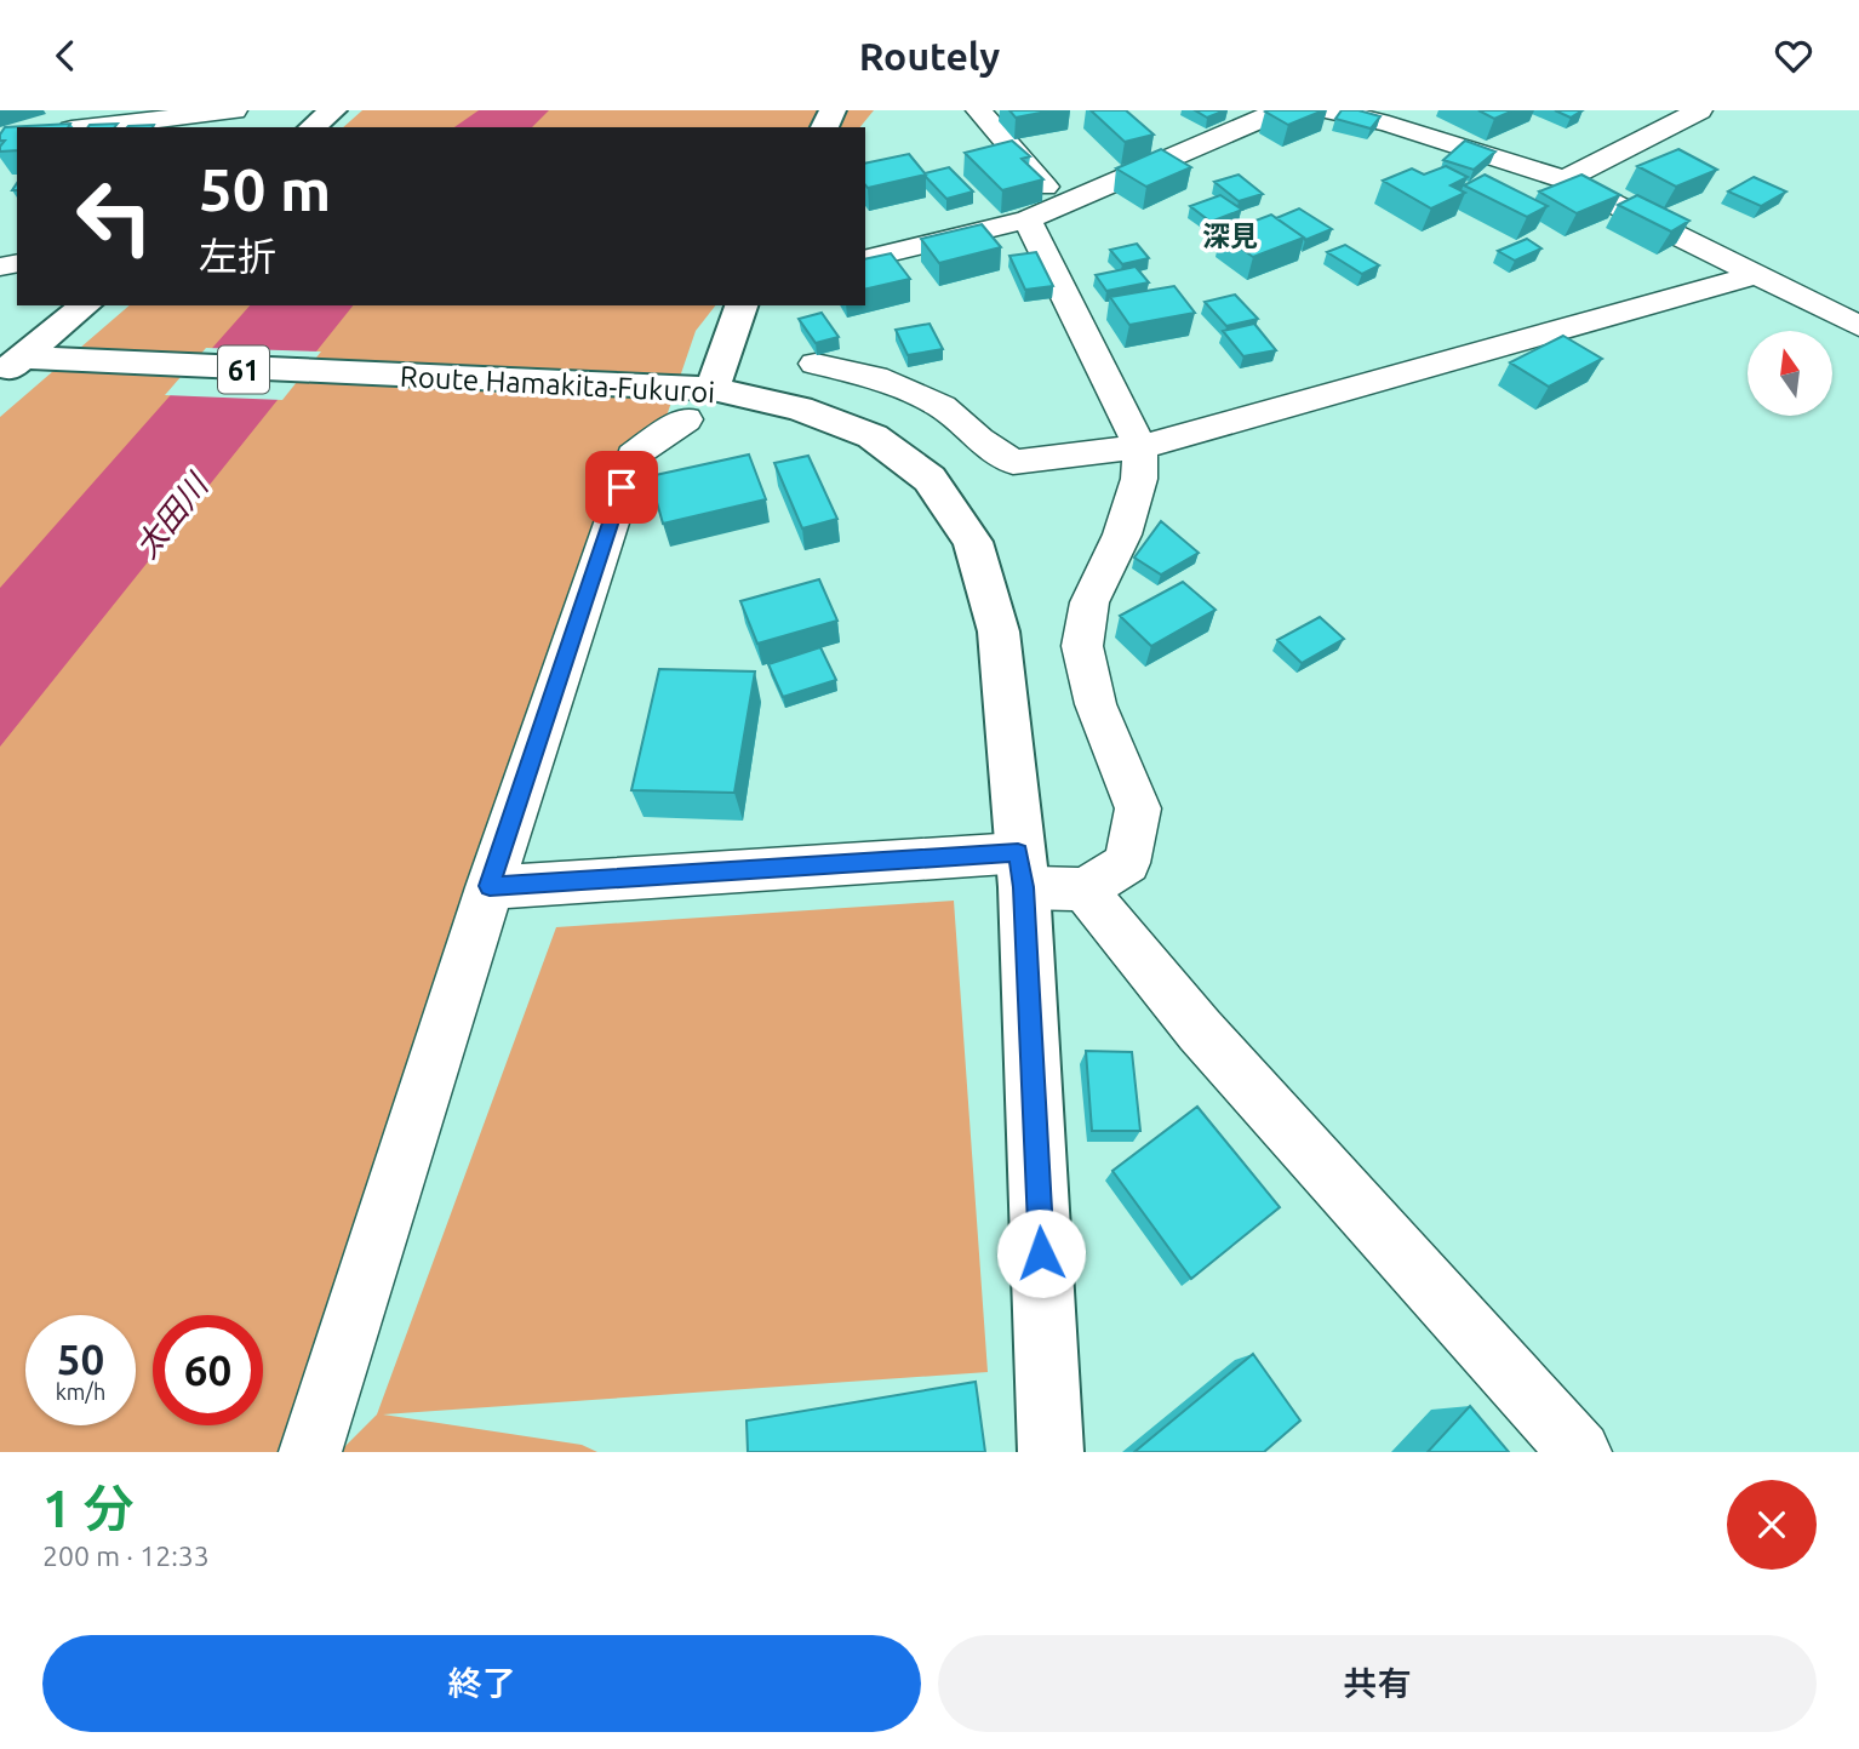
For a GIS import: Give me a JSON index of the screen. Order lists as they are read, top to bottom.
{
  "streets": {
    "main road": ["61", "Route Hamakita-Fukuroi"]
  },
  "districts": ["深見"],
  "water": ["太田川"],
  "north": "top",
  "page": {
    "header": "Routely",
    "turn": ["50 m", "左折"],
    "speed": "50 km/h",
    "limit": "60",
    "heading": ["1 分", "200 m · 12:33"],
    "buttons": ["終了", "共有"]
  }
}
